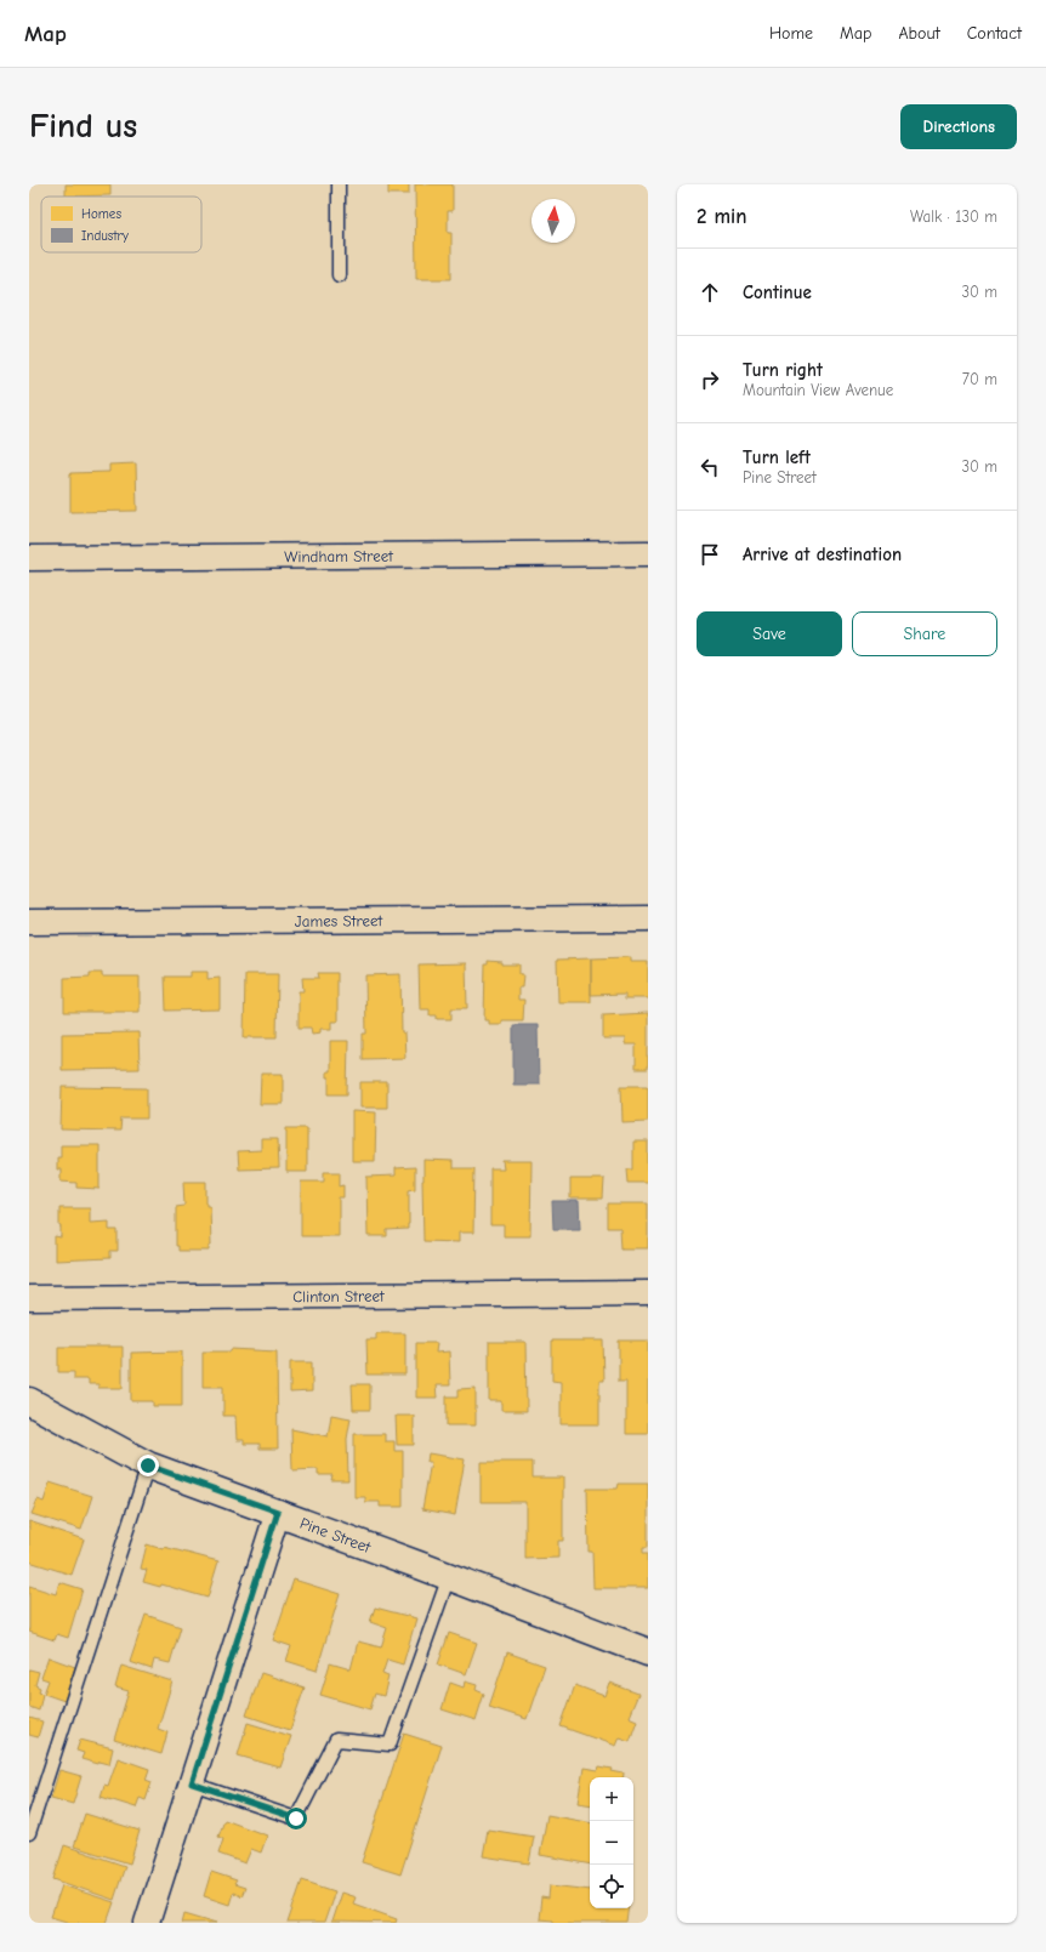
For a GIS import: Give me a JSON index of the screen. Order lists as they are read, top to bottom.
{
  "streets": {
    "street": [
      "Windham Street",
      "James Street",
      "Clinton Street",
      "Pine Street"
    ]
  },
  "legend": ["Homes", "Industry"],
  "north": "top",
  "page": {
    "header": "Map",
    "nav": [
      "Home",
      "Map",
      "About",
      "Contact"
    ],
    "buttons": [
      "Directions",
      ["Save", "Share"]
    ],
    "title": "Find us",
    "heading": ["2 min", "Walk · 130 m"],
    "list": [
      ["Continue", "30 m"],
      ["Turn right", "Mountain View Avenue", "70 m"],
      ["Turn left", "Pine Street", "30 m"],
      "Arrive at destination"
    ],
    "map_buttons": ["+", "−"]
  }
}
